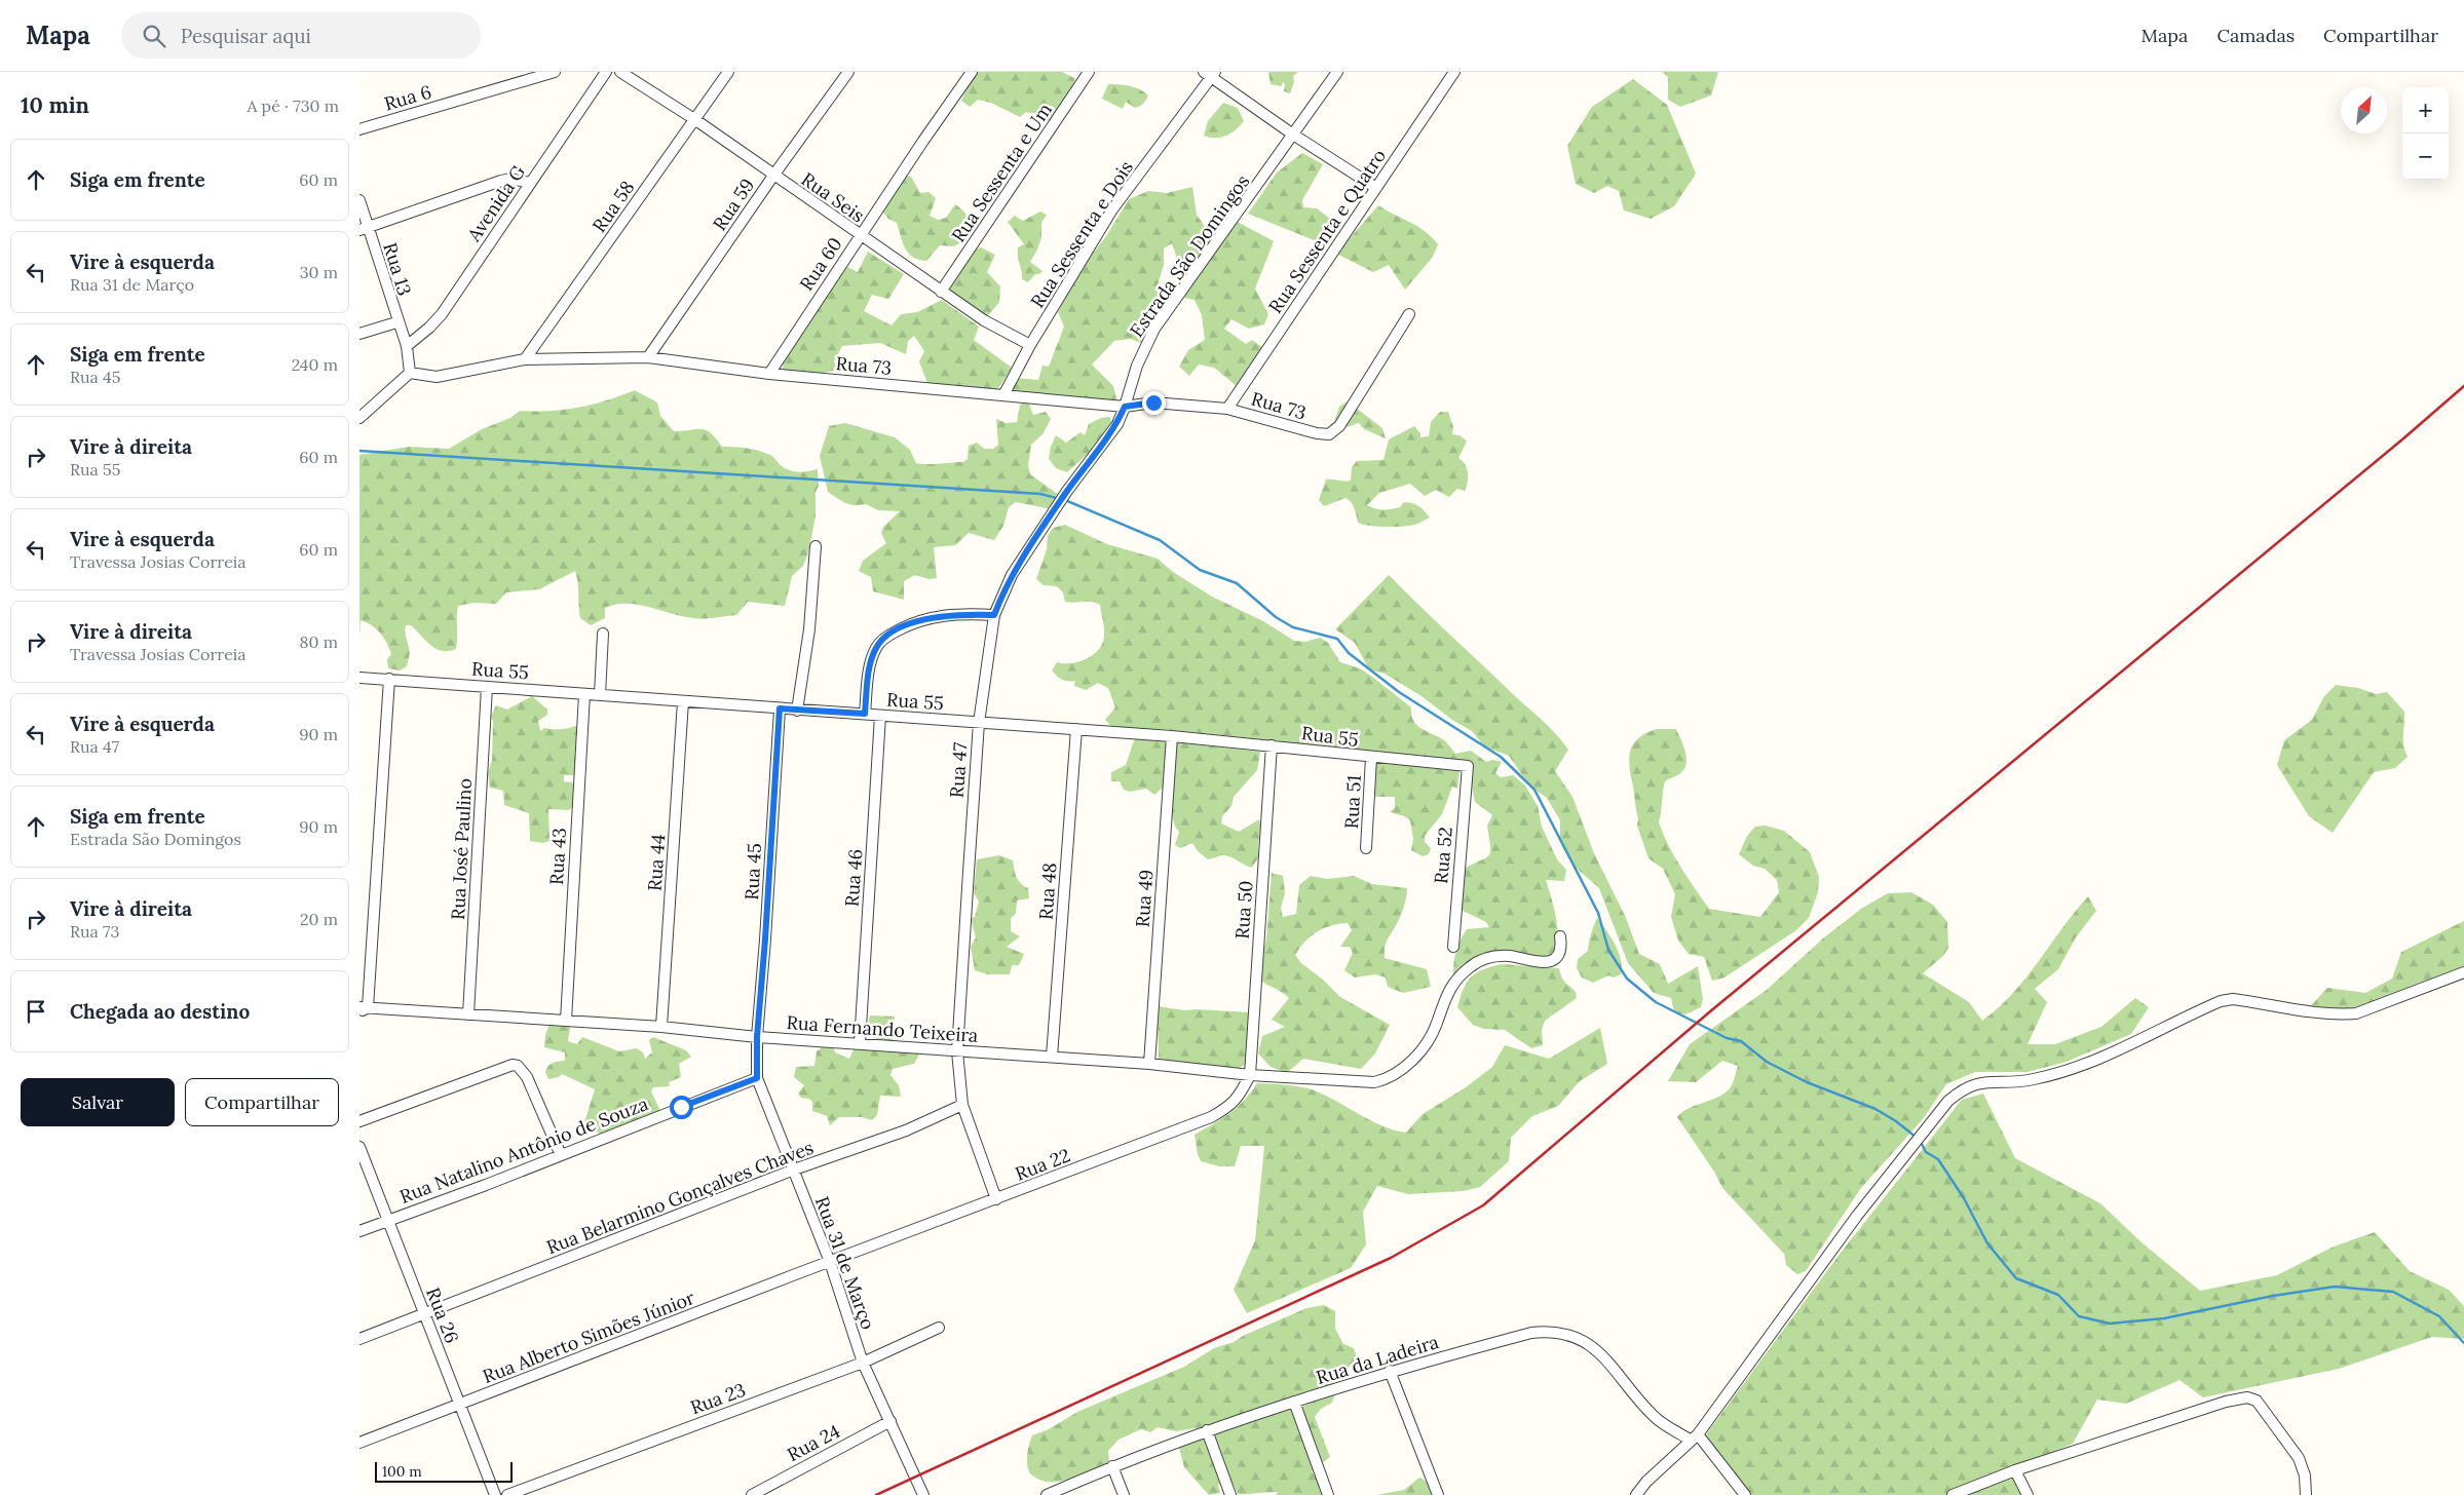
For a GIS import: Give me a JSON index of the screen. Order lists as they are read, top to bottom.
{
  "streets": {
    "street": [
      "Rua 6",
      "Rua Sessenta e Um",
      "Rua Seis",
      "Avenida G",
      "Rua 59",
      "Rua 58",
      "Rua Sessenta e Quatro",
      "Rua Sessenta e Dois",
      "Estrada São Domingos",
      "Rua 60",
      "Rua 13",
      "Rua 73",
      "Rua 55",
      "Rua 47",
      "Rua 51",
      "Rua José Paulino",
      "Rua 52",
      "Rua 43",
      "Rua 44",
      "Rua 45",
      "Rua 46",
      "Rua 48",
      "Rua 49",
      "Rua 50",
      "Rua Fernando Teixeira",
      "Rua Natalino Antônio de Souza",
      "Rua 22",
      "Rua Belarmino Gonçalves Chaves",
      "Rua 31 de Março",
      "Rua 26",
      "Rua Alberto Simões Júnior",
      "Rua da Ladeira",
      "Rua 23",
      "Rua 24"
    ]
  },
  "crossings": [
    ["Rua Sessenta e Um", "Rua Seis"],
    ["Rua Seis", "Rua 59"],
    ["Rua Seis", "Rua 58"],
    ["Rua Seis", "Rua Sessenta e Dois"],
    ["Rua Seis", "Rua 60"],
    ["Avenida G", "Rua 13"],
    ["Rua 59", "Rua 73"],
    ["Rua 58", "Rua 73"],
    ["Rua Sessenta e Quatro", "Rua 73"],
    ["Rua Sessenta e Dois", "Rua 73"],
    ["Estrada São Domingos", "Rua 73"],
    ["Estrada São Domingos", "Rua 47"],
    ["Rua 60", "Rua 73"],
    ["Rua 13", "Rua 73"],
    ["Rua 55", "Rua 47"],
    ["Rua 55", "Rua 51"],
    ["Rua 55", "Rua José Paulino"],
    ["Rua 55", "Rua 52"],
    ["Rua 55", "Rua 43"],
    ["Rua 55", "Rua 44"],
    ["Rua 55", "Rua 45"],
    ["Rua 55", "Rua 46"],
    ["Rua 55", "Rua 48"],
    ["Rua 55", "Rua 49"],
    ["Rua 55", "Rua 50"],
    ["Rua 47", "Rua Fernando Teixeira"],
    ["Rua José Paulino", "Rua Fernando Teixeira"],
    ["Rua 43", "Rua Fernando Teixeira"],
    ["Rua 44", "Rua Fernando Teixeira"],
    ["Rua 45", "Rua Fernando Teixeira"],
    ["Rua 45", "Rua 31 de Março"],
    ["Rua 46", "Rua Fernando Teixeira"],
    ["Rua 48", "Rua Fernando Teixeira"],
    ["Rua 49", "Rua Fernando Teixeira"],
    ["Rua 50", "Rua Fernando Teixeira"],
    ["Rua 50", "Rua 22"],
    ["Rua Fernando Teixeira", "Rua 22"],
    ["Rua Fernando Teixeira", "Rua 31 de Março"],
    ["Rua Natalino Antônio de Souza", "Rua 31 de Março"],
    ["Rua Natalino Antônio de Souza", "Rua 26"],
    ["Rua 22", "Rua 31 de Março"],
    ["Rua 22", "Rua Alberto Simões Júnior"],
    ["Rua Belarmino Gonçalves Chaves", "Rua 31 de Março"],
    ["Rua Belarmino Gonçalves Chaves", "Rua 26"],
    ["Rua 31 de Março", "Rua Alberto Simões Júnior"],
    ["Rua 31 de Março", "Rua 23"],
    ["Rua 31 de Março", "Rua 24"],
    ["Rua 26", "Rua Alberto Simões Júnior"]
  ],
  "scale_bar": "100 m",
  "north": "top right",
  "page": {
    "header": "Mapa",
    "search": "Pesquisar aqui",
    "nav": ["Mapa", "Camadas", "Compartilhar"],
    "heading": ["10 min", "A pé · 730 m"],
    "map_buttons": ["+", "−"],
    "list": [
      ["Siga em frente", "60 m"],
      ["Vire à esquerda", "Rua 31 de Março", "30 m"],
      ["Siga em frente", "Rua 45", "240 m"],
      ["Vire à direita", "Rua 55", "60 m"],
      ["Vire à esquerda", "Travessa Josias Correia", "60 m"],
      ["Vire à direita", "Travessa Josias Correia", "80 m"],
      ["Vire à esquerda", "Rua 47", "90 m"],
      ["Siga em frente", "Estrada São Domingos", "90 m"],
      ["Vire à direita", "Rua 73", "20 m"],
      "Chegada ao destino"
    ],
    "buttons": ["Salvar", "Compartilhar"],
    "scale": "100 m"
  }
}
